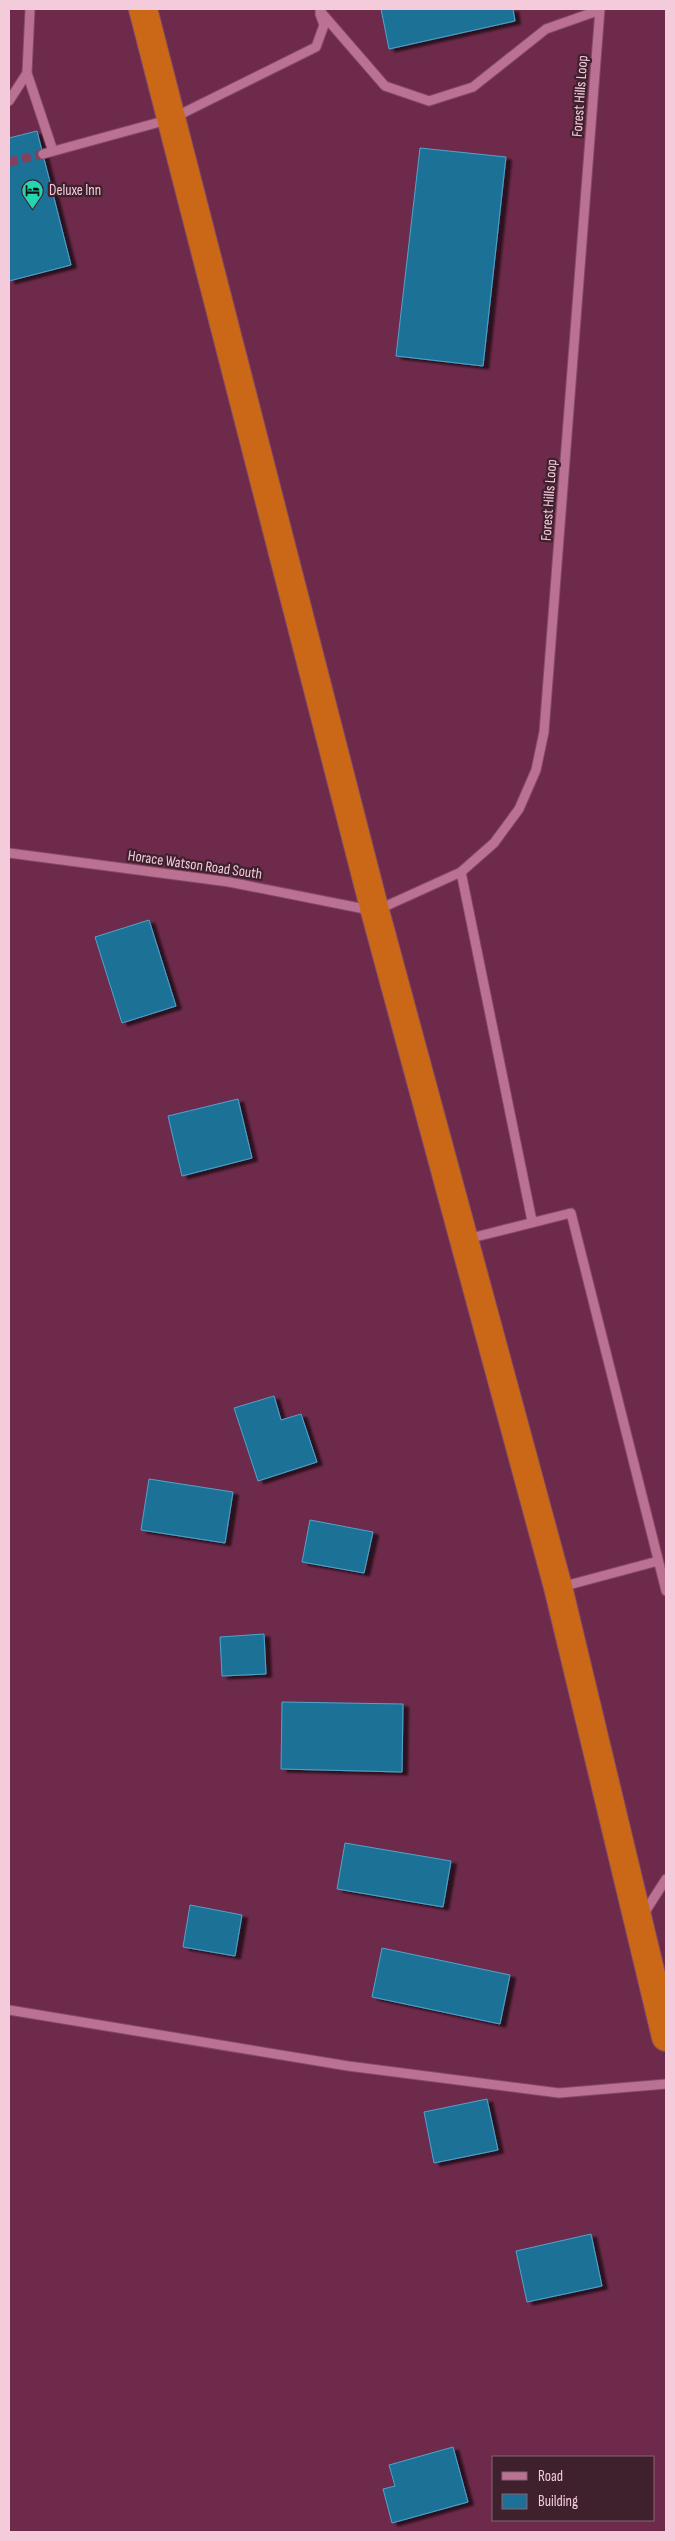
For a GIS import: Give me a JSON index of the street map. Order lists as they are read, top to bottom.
{
  "streets": {
    "street": ["Forest Hills Loop", "Horace Watson Road South"]
  },
  "crossings": [
    ["Forest Hills Loop", "Horace Watson Road South"]
  ],
  "places": {
    "hotel": ["Deluxe Inn"]
  },
  "legend": ["Road", "Building"]
}
